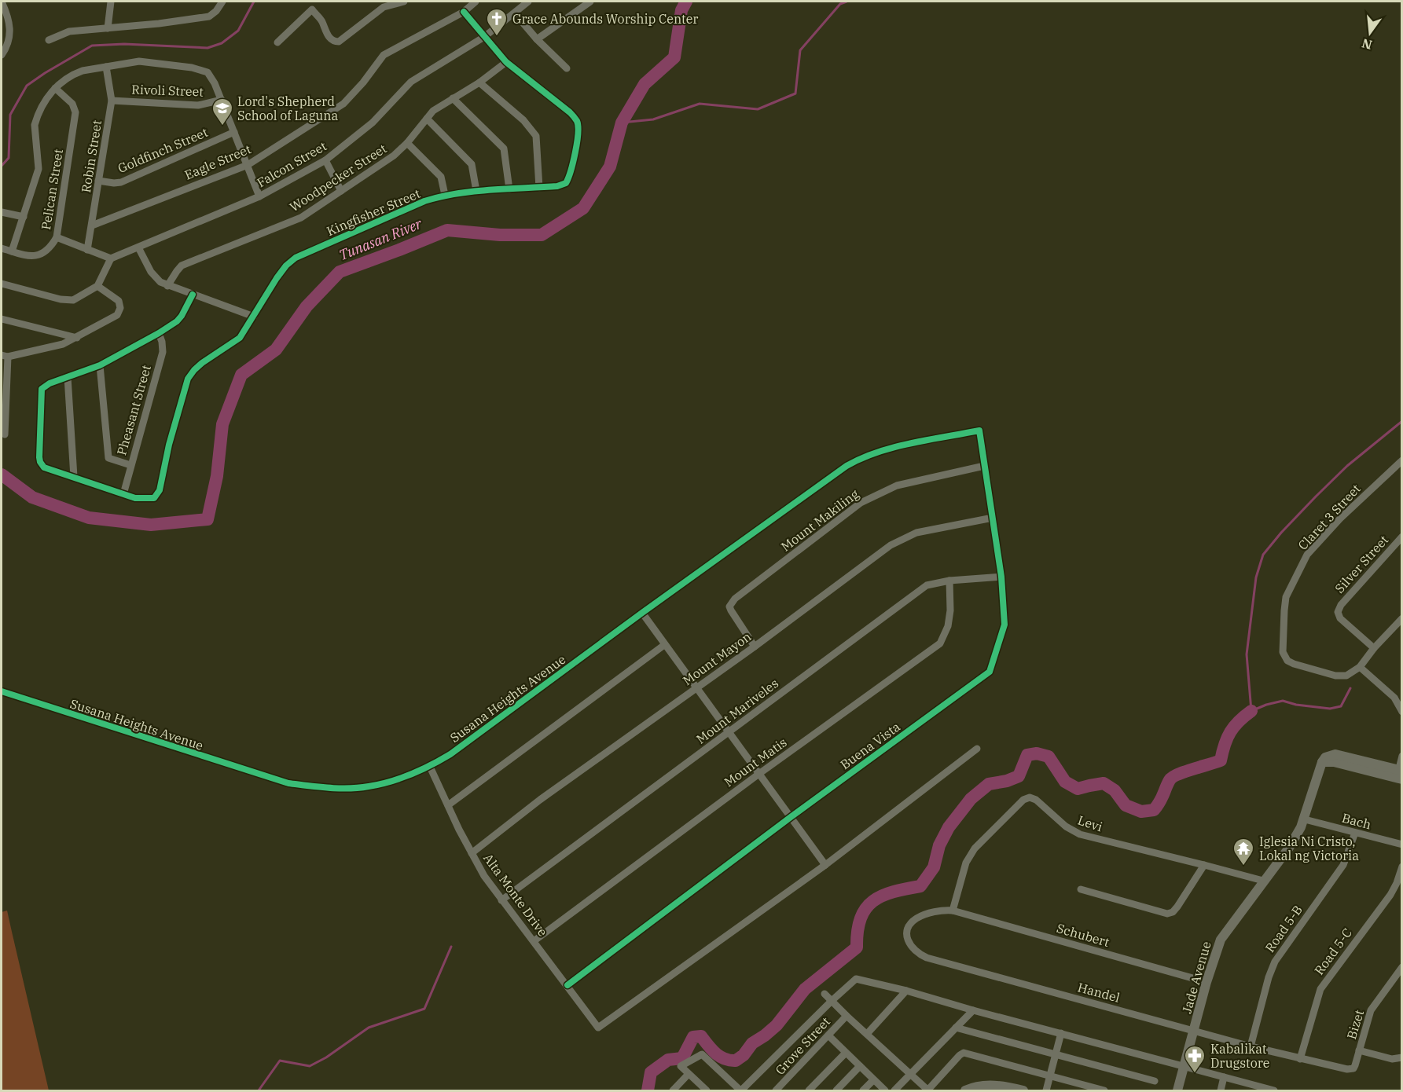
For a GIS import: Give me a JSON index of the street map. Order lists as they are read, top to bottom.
{
  "streets": {
    "street": [
      "Rivoli Street",
      "Goldfinch Street",
      "Robin Street",
      "Eagle Street",
      "Falcon Street",
      "Woodpecker Street",
      "Pelican Street",
      "Kingfisher Street",
      "Pheasant Street",
      "Claret 3 Street",
      "Mount Makiling",
      "Silver Street",
      "Mount Mayon",
      "Susana Heights Avenue",
      "Mount Mariveles",
      "Buena Vista",
      "Mount Matis",
      "Bach",
      "Levi",
      "Alta Monte Drive",
      "Road 5-B",
      "Schubert",
      "Road 5-C",
      "Jade Avenue",
      "Handel",
      "Bizet",
      "Grove Street"
    ]
  },
  "crossings": [
    ["Rivoli Street", "Robin Street"],
    ["Goldfinch Street", "Robin Street"],
    ["Robin Street", "Eagle Street"],
    ["Eagle Street", "Kingfisher Street"],
    ["Falcon Street", "Kingfisher Street"],
    ["Woodpecker Street", "Kingfisher Street"],
    ["Kingfisher Street", "Pheasant Street"],
    ["Mount Makiling", "Mount Mayon"],
    ["Mount Makiling", "Buena Vista"],
    ["Mount Mayon", "Buena Vista"],
    ["Mount Mayon", "Alta Monte Drive"],
    ["Susana Heights Avenue", "Buena Vista"],
    ["Susana Heights Avenue", "Alta Monte Drive"],
    ["Mount Mariveles", "Buena Vista"],
    ["Mount Mariveles", "Mount Matis"],
    ["Mount Mariveles", "Alta Monte Drive"],
    ["Buena Vista", "Alta Monte Drive"],
    ["Mount Matis", "Alta Monte Drive"],
    ["Bach", "Road 5-B"],
    ["Bach", "Jade Avenue"],
    ["Levi", "Schubert"],
    ["Levi", "Jade Avenue"],
    ["Levi", "Handel"],
    ["Road 5-B", "Handel"],
    ["Schubert", "Jade Avenue"],
    ["Schubert", "Handel"],
    ["Road 5-C", "Handel"],
    ["Jade Avenue", "Handel"],
    ["Handel", "Bizet"]
  ],
  "water": ["Tunasan River"],
  "places": {
    "church": ["Grace Abounds Worship Center"],
    "school or university": ["Lord's Shepherd School of Laguna"],
    "temple": ["Iglesia Ni Cristo, Lokal ng Victoria"],
    "pharmacy": ["Kabalikat Drugstore"]
  },
  "north": "bottom"
}
